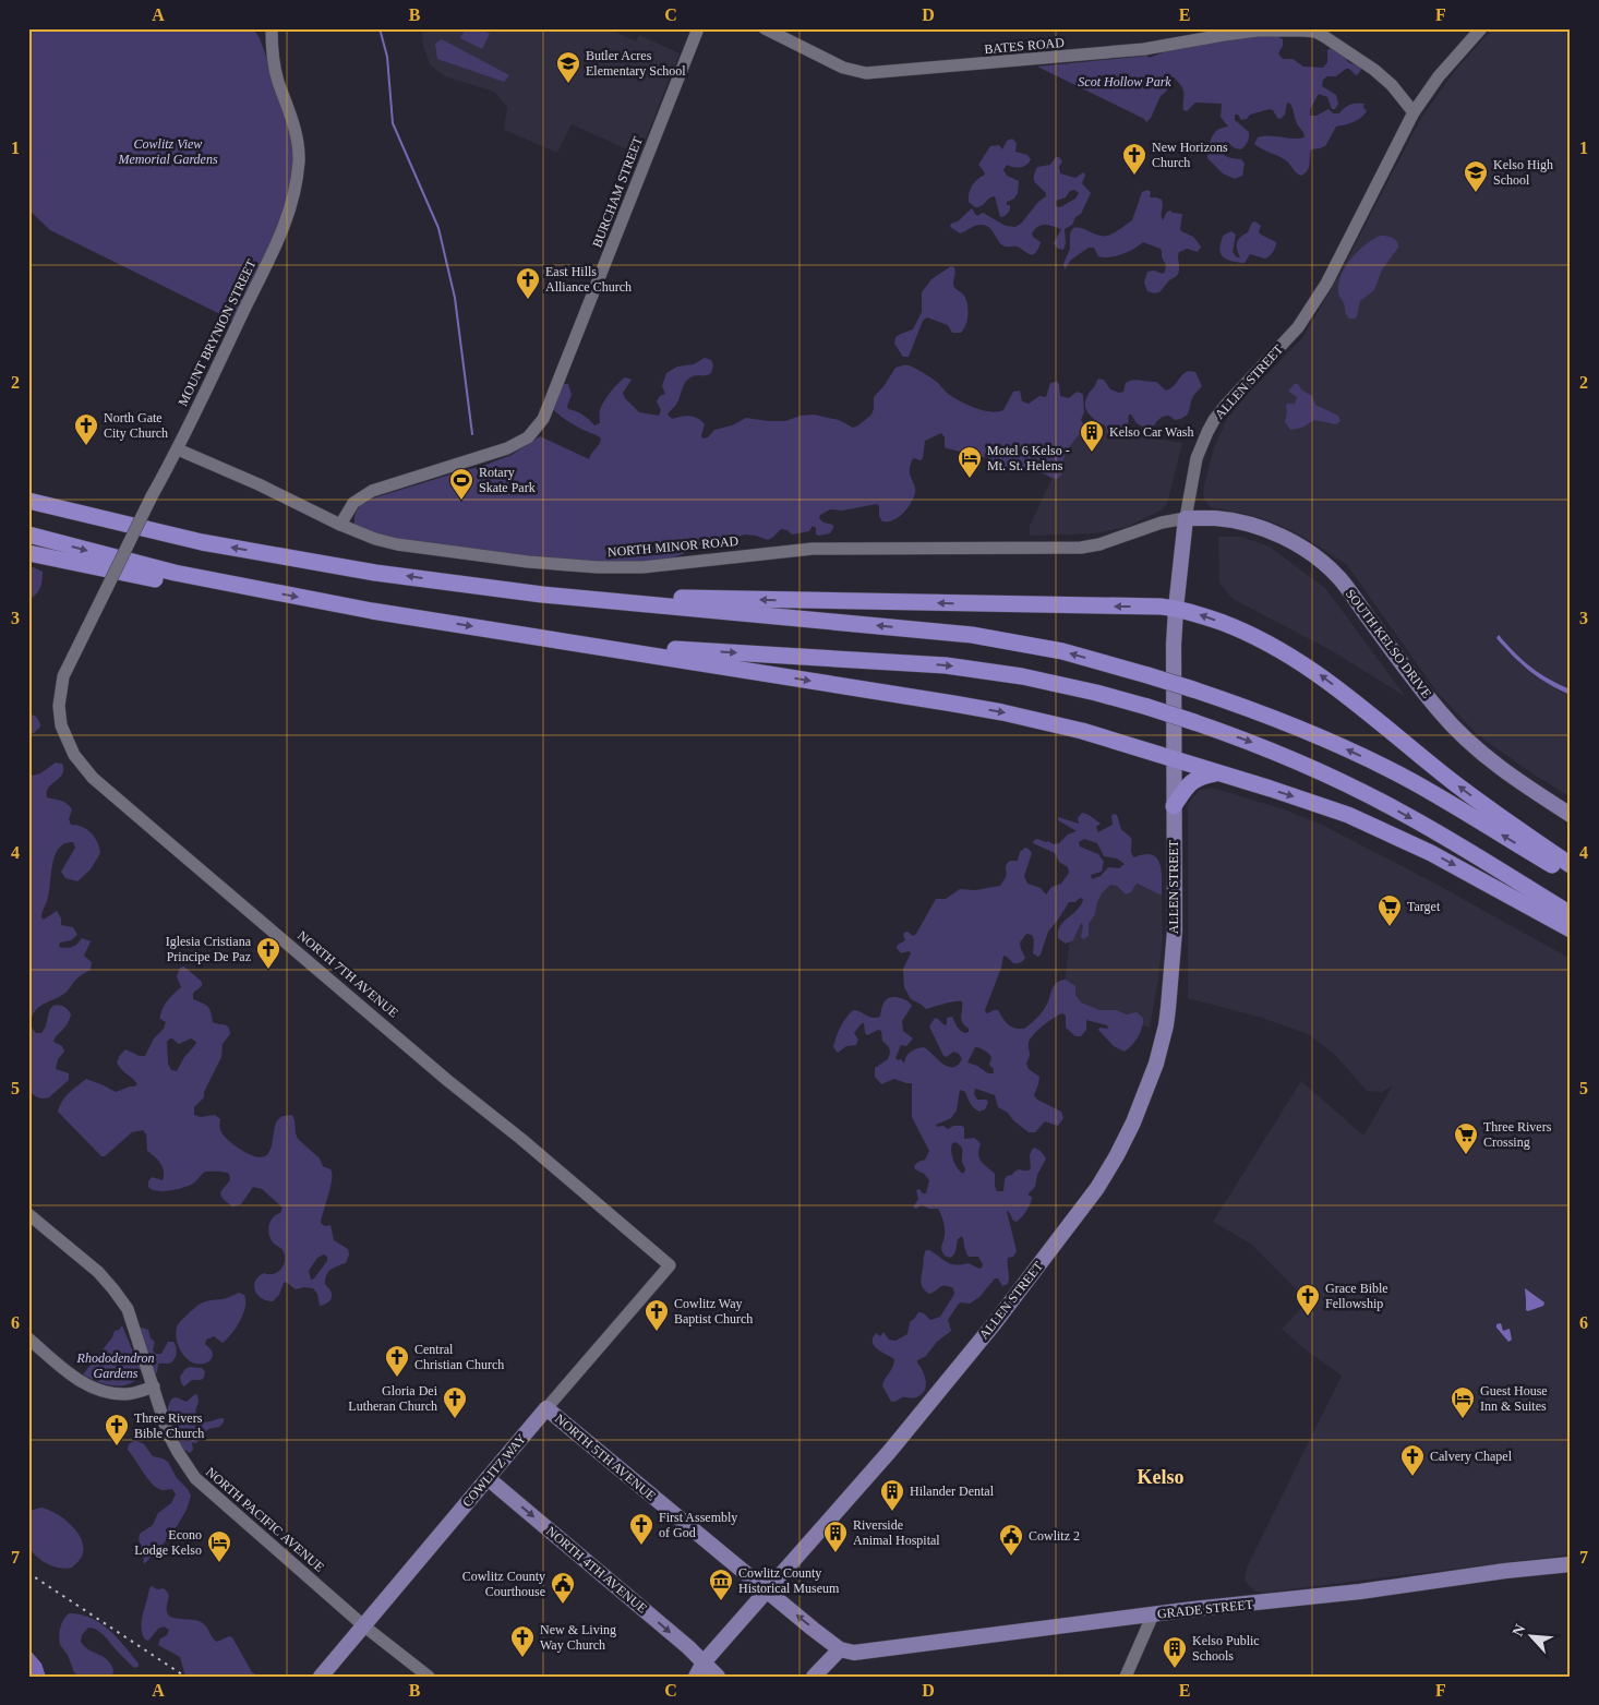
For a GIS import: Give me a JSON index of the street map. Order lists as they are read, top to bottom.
{
  "streets": {
    "main road": [
      "ALLEN STREET",
      "SOUTH KELSO DRIVE",
      "NORTH 5TH AVENUE",
      "COWLITZ WAY",
      "NORTH 4TH AVENUE",
      "GRADE STREET"
    ],
    "street": [
      "BATES ROAD",
      "BURCHAM STREET",
      "MOUNT BRYNION STREET",
      "NORTH MINOR ROAD",
      "NORTH 7TH AVENUE",
      "NORTH PACIFIC AVENUE"
    ]
  },
  "crossings": [
    ["BATES ROAD", "ALLEN STREET"],
    ["BURCHAM STREET", "NORTH MINOR ROAD"],
    ["MOUNT BRYNION STREET", "NORTH MINOR ROAD"],
    ["MOUNT BRYNION STREET", "NORTH 7TH AVENUE"],
    ["ALLEN STREET", "NORTH MINOR ROAD"],
    ["ALLEN STREET", "SOUTH KELSO DRIVE"],
    ["ALLEN STREET", "NORTH 5TH AVENUE"],
    ["ALLEN STREET", "NORTH 4TH AVENUE"],
    ["NORTH MINOR ROAD", "SOUTH KELSO DRIVE"],
    ["NORTH 7TH AVENUE", "COWLITZ WAY"],
    ["NORTH 5TH AVENUE", "COWLITZ WAY"],
    ["NORTH 5TH AVENUE", "GRADE STREET"],
    ["COWLITZ WAY", "NORTH PACIFIC AVENUE"],
    ["COWLITZ WAY", "NORTH 4TH AVENUE"]
  ],
  "one_way": ["NORTH 4TH AVENUE"],
  "districts": ["Kelso"],
  "parks": ["Scot Hollow Park", "Cowlitz View Memorial Gardens", "Rhododendron Gardens"],
  "places": {
    "school or university": ["Butler Acres Elementary School", "Kelso High School"],
    "church": [
      "New Horizons Church",
      "East Hills Alliance Church",
      "North Gate City Church",
      "Iglesia Cristiana Principe De Paz",
      "Grace Bible Fellowship",
      "Cowlitz Way Baptist Church",
      "Central Christian Church",
      "Gloria Dei Lutheran Church",
      "Three Rivers Bible Church",
      "Calvery Chapel",
      "First Assembly of God",
      "New & Living Way Church"
    ],
    "building": [
      "Kelso Car Wash",
      "Hilander Dental",
      "Riverside Animal Hospital",
      "Kelso Public Schools"
    ],
    "hotel": ["Motel 6 Kelso - Mt. St. Helens", "Guest House Inn & Suites", "Econo Lodge Kelso"],
    "sports": ["Rotary Skate Park"],
    "supermarket": ["Target", "Three Rivers Crossing"],
    "public building": ["Cowlitz 2", "Cowlitz County Courthouse"],
    "museum": ["Cowlitz County Historical Museum"]
  },
  "north": "top left",
  "grid": {
    "columns": [
      "A",
      "B",
      "C",
      "D",
      "E",
      "F"
    ],
    "rows": [
      "1",
      "2",
      "3",
      "4",
      "5",
      "6",
      "7"
    ]
  }
}
